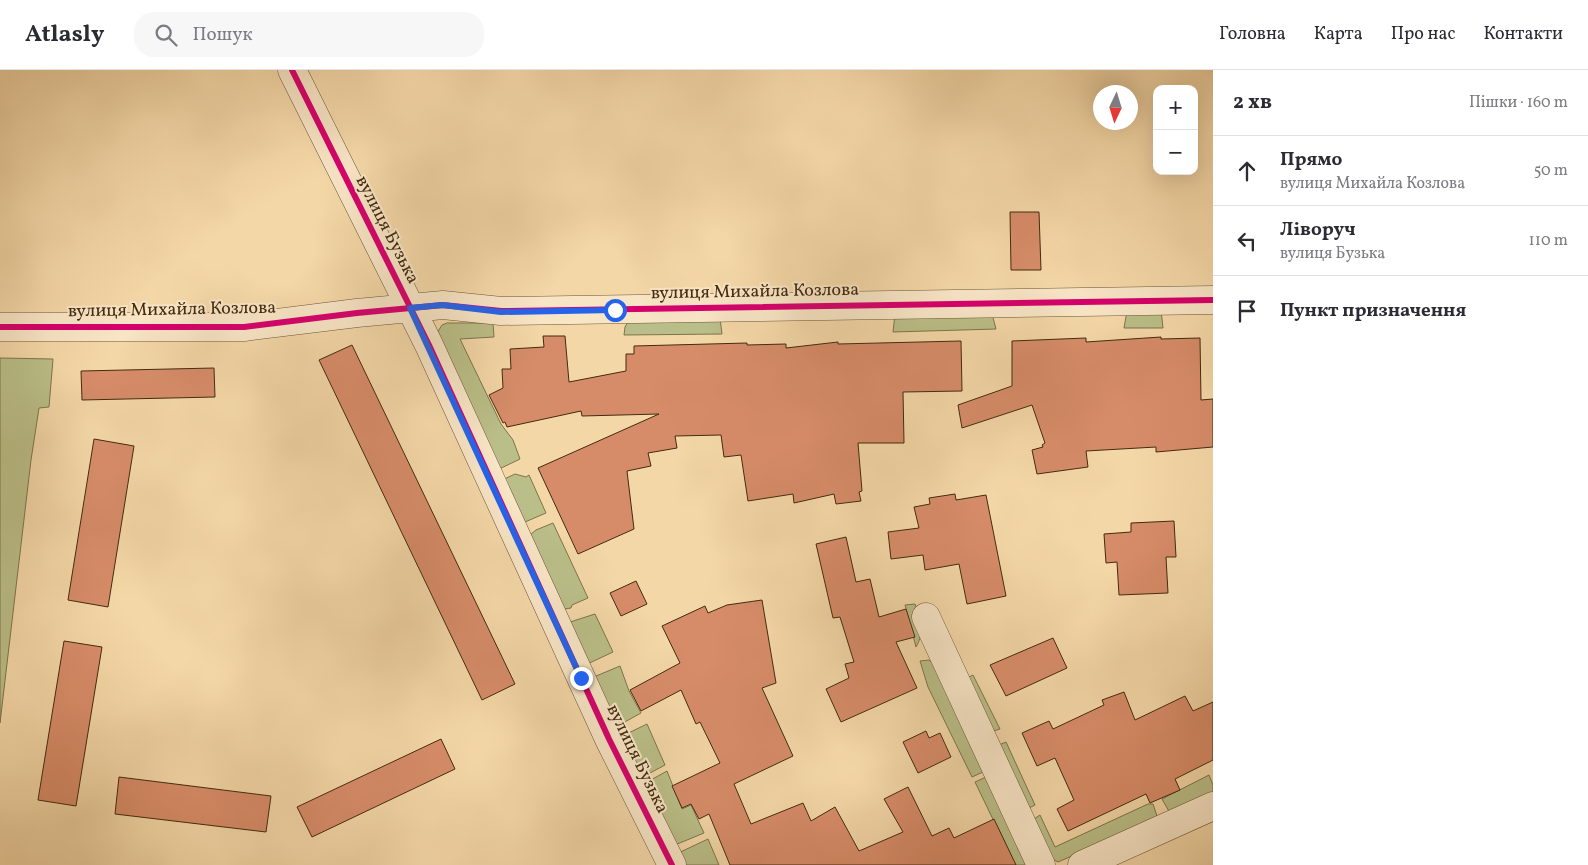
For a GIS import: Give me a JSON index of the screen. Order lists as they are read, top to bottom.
{
  "streets": {
    "street": ["вулиця Бузька", "вулиця Михайла Козлова"]
  },
  "crossings": [
    ["вулиця Бузька", "вулиця Михайла Козлова"]
  ],
  "north": "bottom",
  "page": {
    "header": "Atlasly",
    "search": "Пошук",
    "nav": [
      "Головна",
      "Карта",
      "Про нас",
      "Контакти"
    ],
    "heading": ["2 хв", "Пішки · 160 m"],
    "map_buttons": ["+", "−"],
    "list": [
      ["Прямо", "вулиця Михайла Козлова", "50 m"],
      ["Ліворуч", "вулиця Бузька", "110 m"],
      "Пункт призначення"
    ]
  }
}
